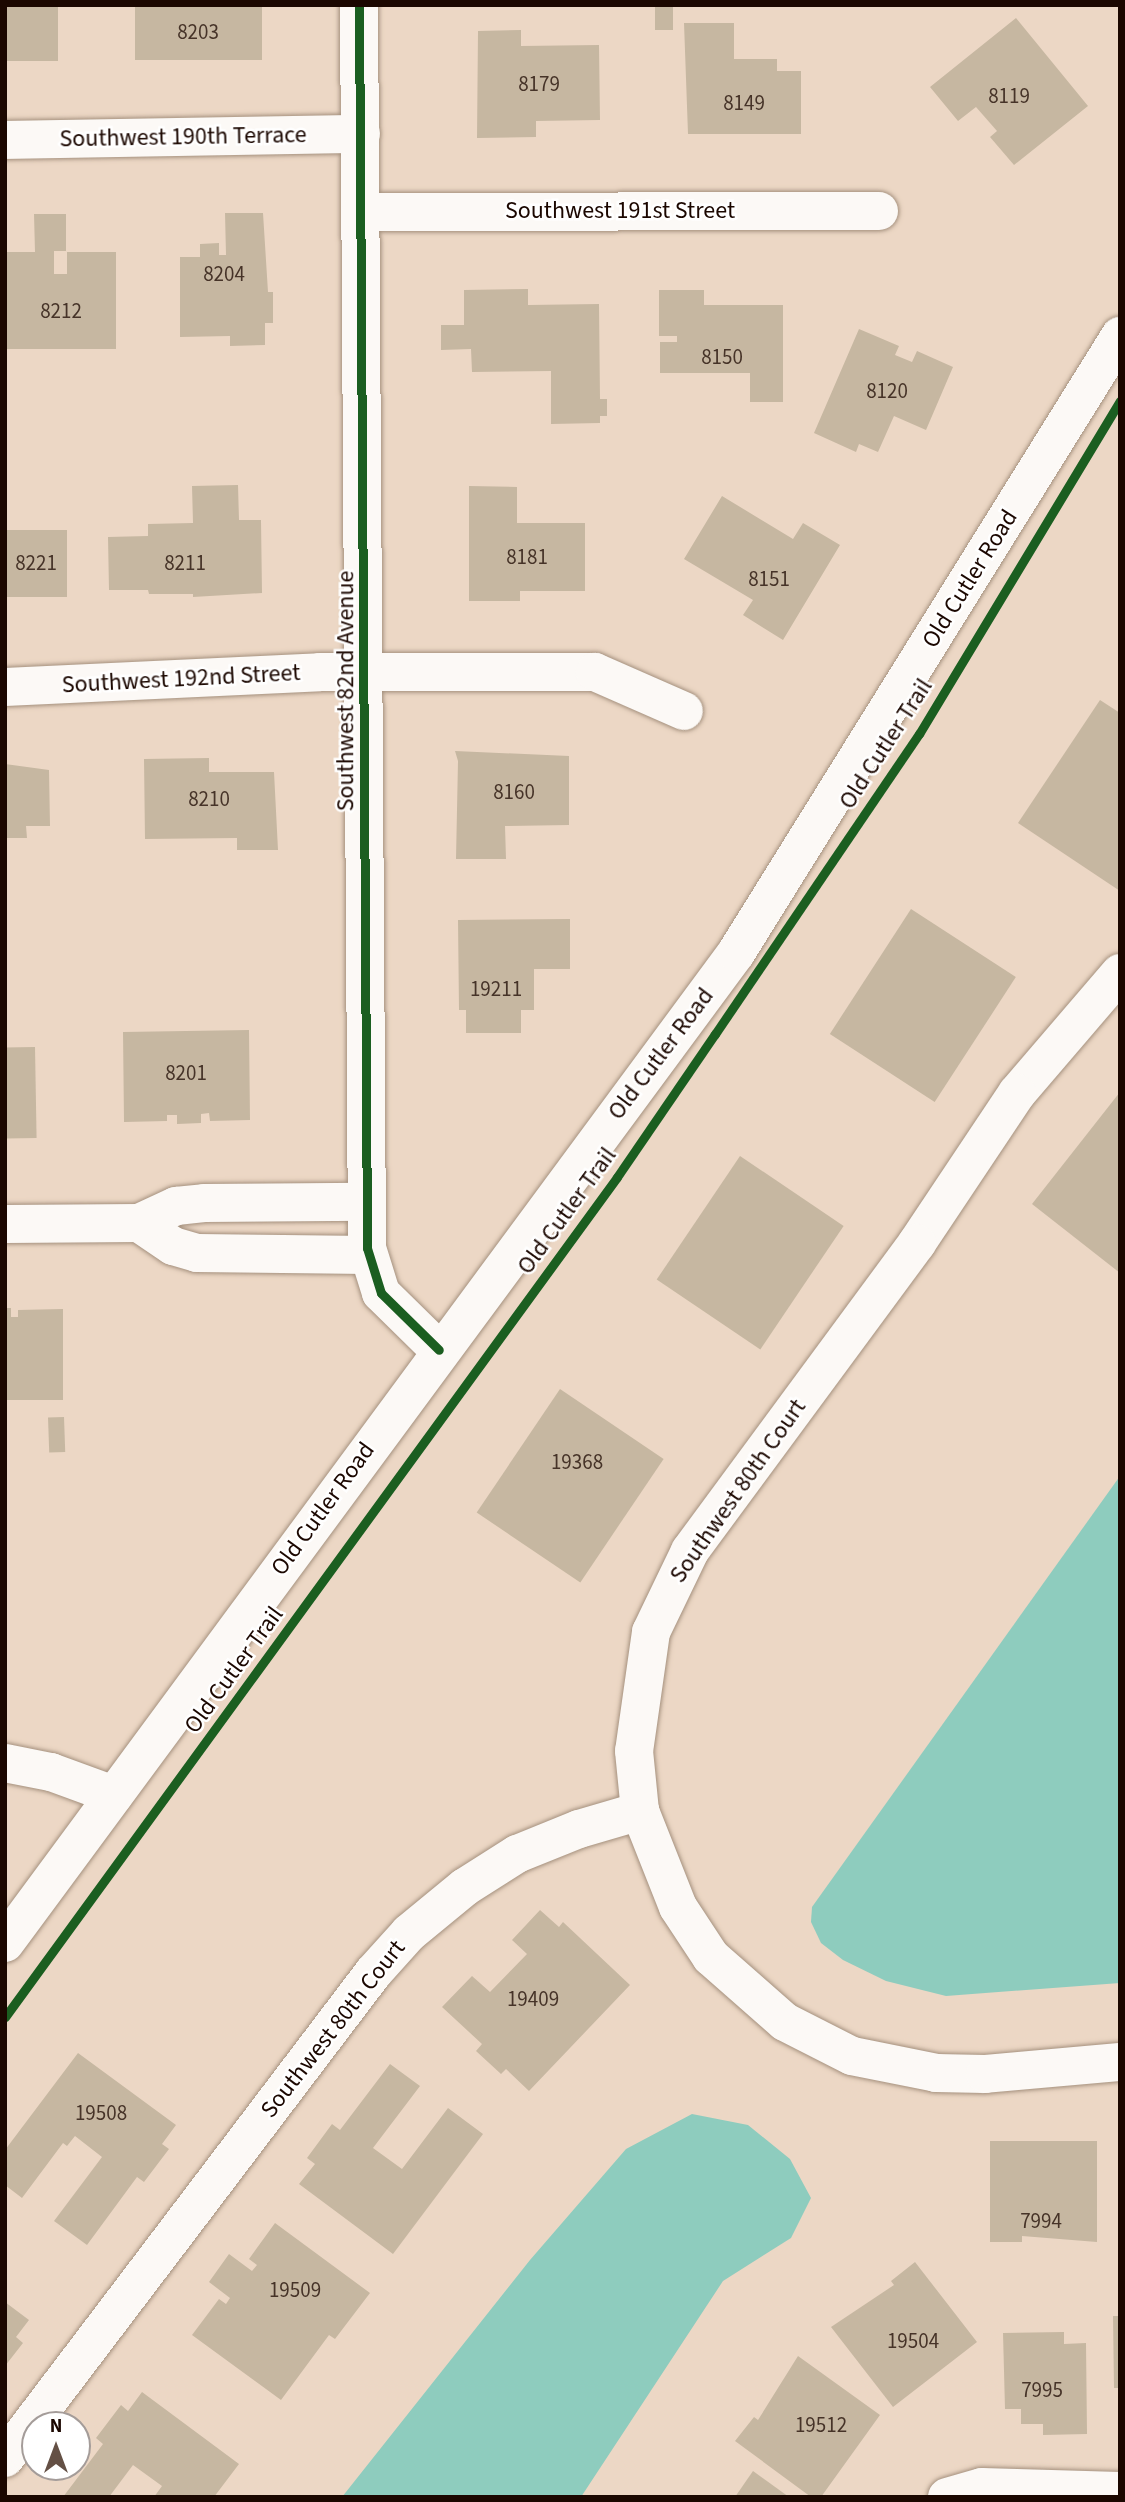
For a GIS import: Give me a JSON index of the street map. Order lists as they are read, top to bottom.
{
  "streets": {
    "street": [
      "Southwest 190th Terrace",
      "Southwest 191st Street",
      "Old Cutler Road",
      "Southwest 192nd Street",
      "Southwest 82nd Avenue",
      "Southwest 80th Court"
    ],
    "cycle path": ["Old Cutler Trail"]
  },
  "crossings": [
    ["Southwest 190th Terrace", "Southwest 82nd Avenue"],
    ["Southwest 191st Street", "Southwest 82nd Avenue"],
    ["Old Cutler Road", "Southwest 82nd Avenue"],
    ["Southwest 192nd Street", "Southwest 82nd Avenue"]
  ],
  "house_numbers": [
    "8203",
    "8179",
    "8119",
    "8149",
    "8204",
    "8212",
    "8150",
    "8120",
    "8181",
    "8221",
    "8211",
    "8151",
    "8160",
    "8210",
    "19211",
    "8201",
    "19368",
    "19409",
    "19508",
    "7994",
    "19509",
    "19504",
    "7995",
    "19512"
  ],
  "north": "top"
}
